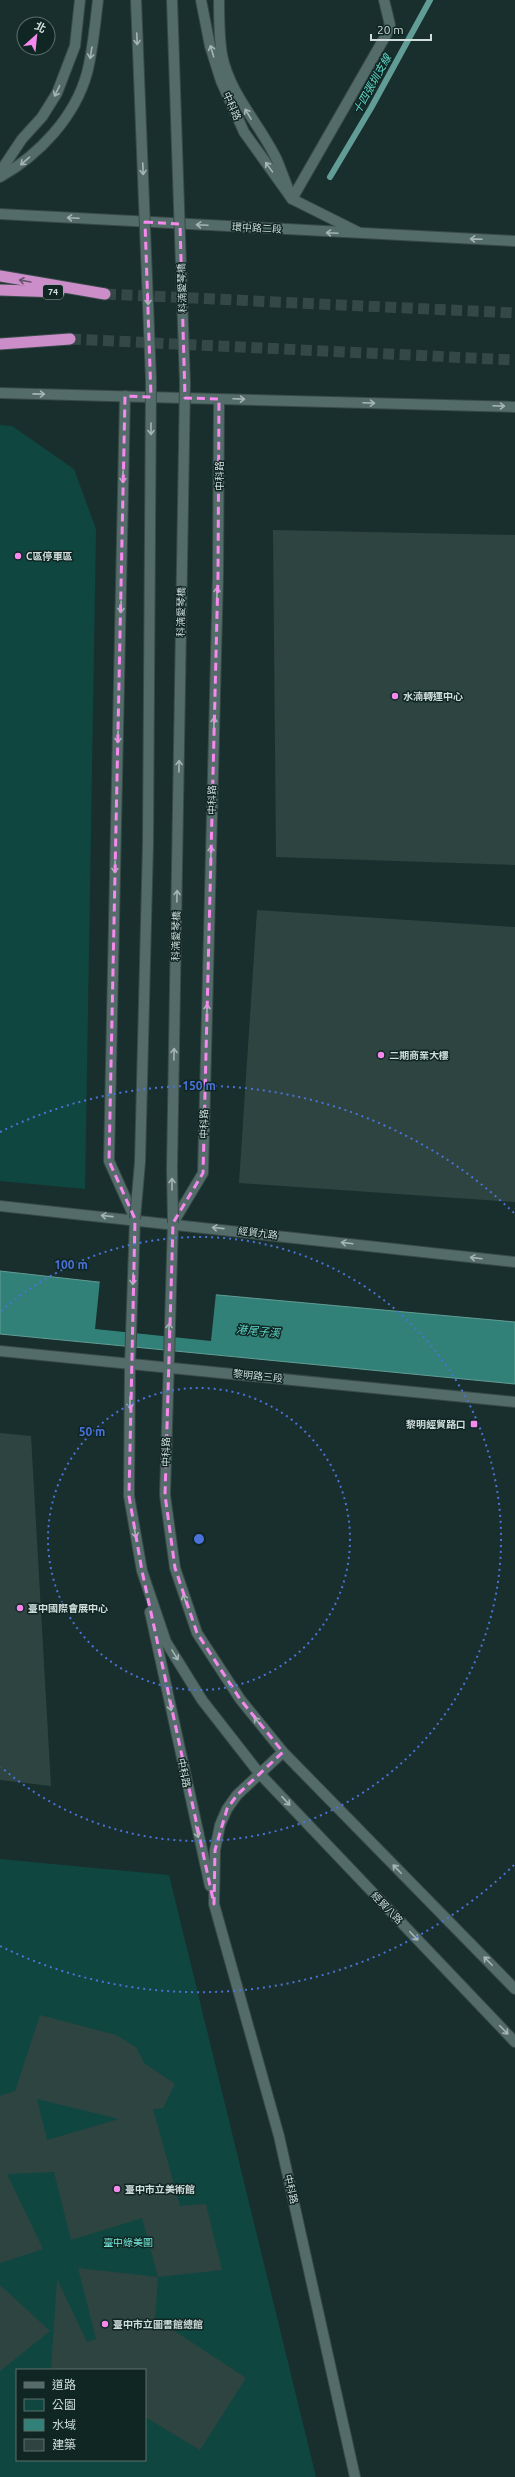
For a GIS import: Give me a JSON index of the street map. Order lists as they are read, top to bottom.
{
  "streets": {
    "highway": ["74"],
    "street": [
      "中科路",
      "環中路二段",
      "科湳愛琴橋",
      "經貿九路",
      "黎明路三段",
      "經貿八路"
    ]
  },
  "crossings": [
    ["中科路", "環中路二段"],
    ["中科路", "科湳愛琴橋"],
    ["中科路", "經貿九路"],
    ["中科路", "黎明路三段"],
    ["中科路", "經貿八路"],
    ["科湳愛琴橋", "經貿九路"]
  ],
  "one_way": ["環中路二段", "經貿九路"],
  "water": ["十四張圳支線", "港尾子溪"],
  "parks": ["臺中綠美圖"],
  "places": {
    "other": [
      "C區停車區",
      "水湳轉運中心",
      "二期商業大樓",
      "臺中國際會展中心",
      "臺中市立美術館",
      "臺中市立圖書館總館"
    ],
    "transit": ["黎明經貿路口"]
  },
  "legend": [
    "道路",
    "公園",
    "水域",
    "建築"
  ],
  "scale_bar": "20 m",
  "north": "top right",
  "rings": ["150 m", "100 m", "50 m"]
}
